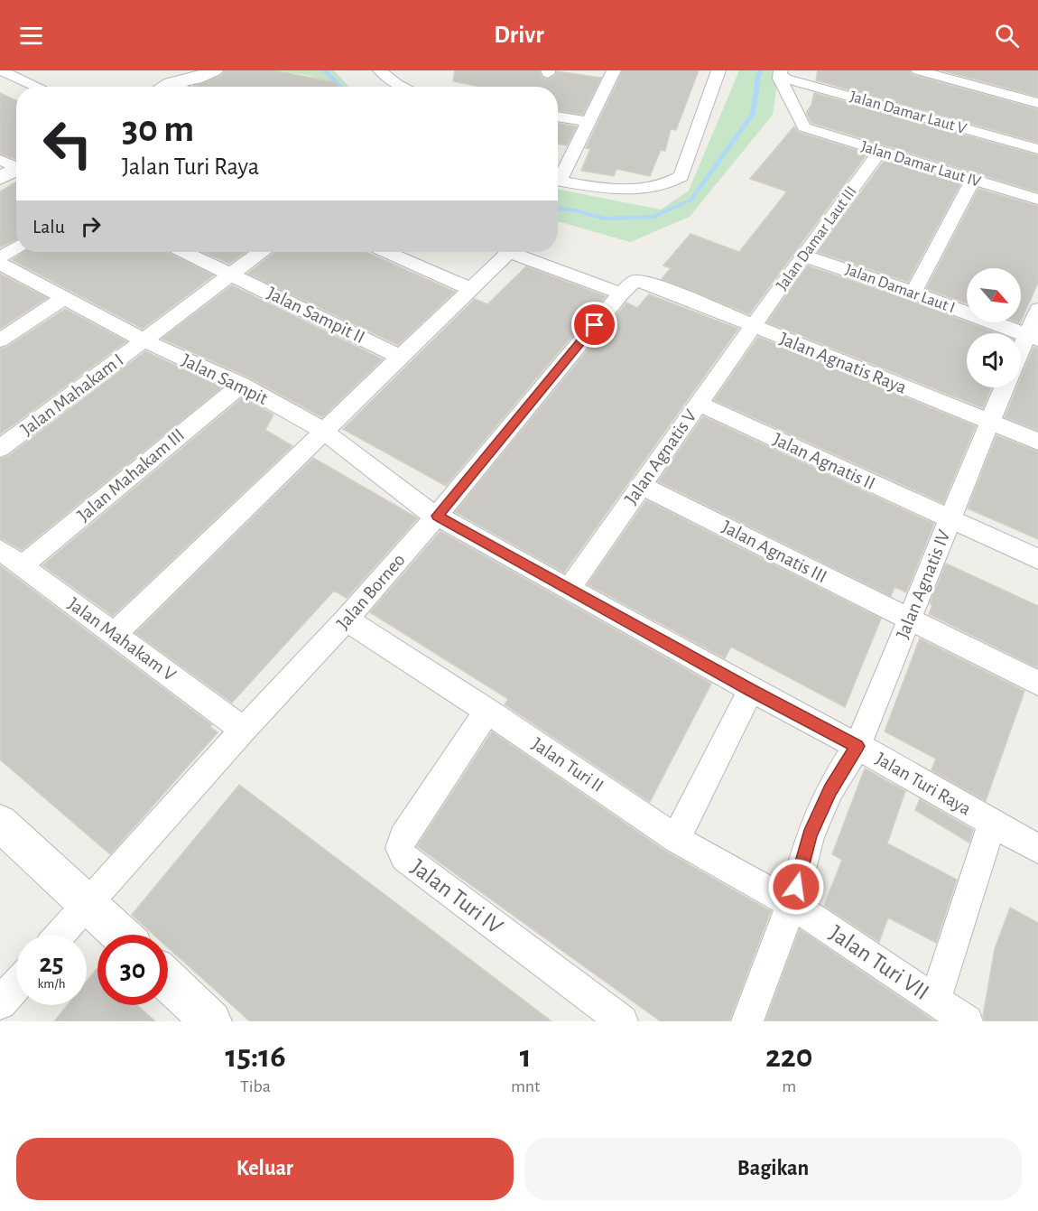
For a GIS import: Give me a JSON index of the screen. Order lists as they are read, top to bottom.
{
  "streets": {
    "street": [
      "Jalan Damar Laut V",
      "Jalan Damar Laut IV",
      "Jalan Damar Laut III",
      "Jalan Damar Laut I",
      "Jalan Sampit II",
      "Jalan Agnatis Raya",
      "Jalan Sampit",
      "Jalan Mahakam I",
      "Jalan Agnatis V",
      "Jalan Agnatis II",
      "Jalan Mahakam III",
      "Jalan Agnatis III",
      "Jalan Agnatis IV",
      "Jalan Borneo",
      "Jalan Mahakam V",
      "Jalan Turi II",
      "Jalan Turi Raya",
      "Jalan Turi IV",
      "Jalan Turi VII"
    ]
  },
  "crossings": [
    ["Jalan Damar Laut V", "Jalan Damar Laut IV"],
    ["Jalan Damar Laut IV", "Jalan Damar Laut III"],
    ["Jalan Damar Laut III", "Jalan Damar Laut I"],
    ["Jalan Damar Laut III", "Jalan Agnatis Raya"],
    ["Jalan Damar Laut III", "Jalan Agnatis V"],
    ["Jalan Sampit II", "Jalan Mahakam I"],
    ["Jalan Agnatis Raya", "Jalan Agnatis V"],
    ["Jalan Agnatis Raya", "Jalan Agnatis IV"],
    ["Jalan Agnatis Raya", "Jalan Borneo"],
    ["Jalan Sampit", "Jalan Mahakam I"],
    ["Jalan Sampit", "Jalan Mahakam III"],
    ["Jalan Sampit", "Jalan Borneo"],
    ["Jalan Sampit", "Jalan Turi Raya"],
    ["Jalan Agnatis V", "Jalan Agnatis II"],
    ["Jalan Agnatis V", "Jalan Agnatis III"],
    ["Jalan Agnatis V", "Jalan Turi Raya"],
    ["Jalan Agnatis II", "Jalan Agnatis IV"],
    ["Jalan Mahakam III", "Jalan Mahakam V"],
    ["Jalan Agnatis III", "Jalan Agnatis IV"],
    ["Jalan Agnatis IV", "Jalan Turi II"],
    ["Jalan Agnatis IV", "Jalan Turi Raya"],
    ["Jalan Agnatis IV", "Jalan Turi VII"],
    ["Jalan Borneo", "Jalan Mahakam V"],
    ["Jalan Borneo", "Jalan Turi II"],
    ["Jalan Borneo", "Jalan Turi Raya"],
    ["Jalan Turi II", "Jalan Turi IV"],
    ["Jalan Turi II", "Jalan Turi VII"]
  ],
  "north": "bottom right",
  "page": {
    "header": "Drivr",
    "turn": ["30 m", "Jalan Turi Raya"],
    "then": "Lalu",
    "speed": "25 km/h",
    "limit": "30",
    "eta": [
      "15:16",
      "Tiba",
      "1",
      "mnt",
      "220",
      "m"
    ],
    "buttons": ["Keluar", "Bagikan"]
  }
}
